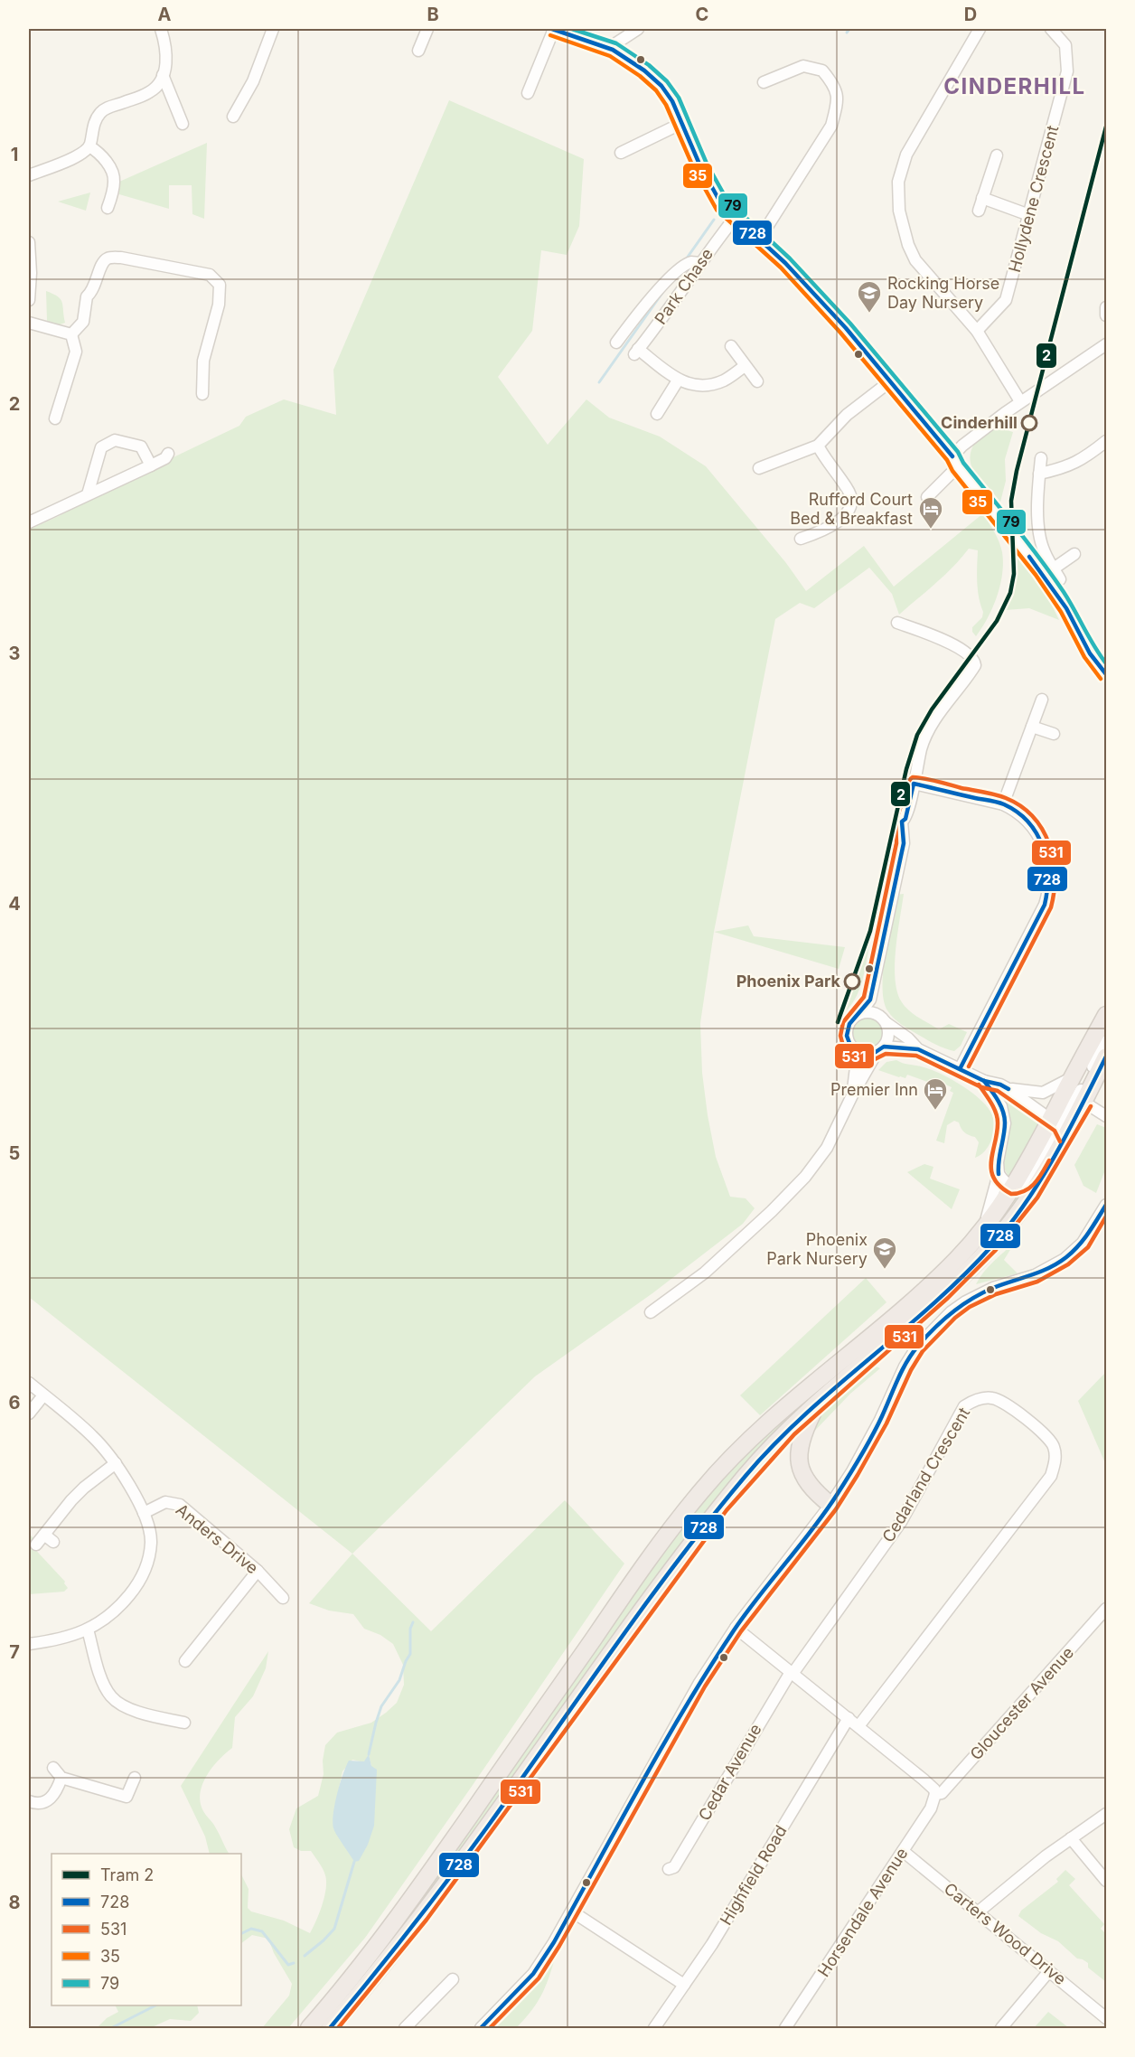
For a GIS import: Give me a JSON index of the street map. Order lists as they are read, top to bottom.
{
  "streets": {
    "street": [
      "Hollydene Crescent",
      "Park Chase",
      "Cedarland Crescent",
      "Anders Drive",
      "Gloucester Avenue",
      "Cedar Avenue",
      "Highfield Road",
      "Horsendale Avenue",
      "Carters Wood Drive"
    ]
  },
  "crossings": [
    ["Cedarland Crescent", "Cedar Avenue"],
    ["Gloucester Avenue", "Horsendale Avenue"],
    ["Horsendale Avenue", "Carters Wood Drive"]
  ],
  "districts": ["CINDERHILL"],
  "places": {
    "school or university": ["Rocking Horse Day Nursery", "Phoenix Park Nursery"],
    "other": ["Cinderhill", "Phoenix Park"],
    "hotel": ["Rufford Court Bed & Breakfast", "Premier Inn"]
  },
  "lines": [
    "transit line 728",
    "transit line 79",
    "transit line 35",
    "tram line 2",
    "transit line 531"
  ],
  "legend": [
    "Tram 2",
    "728",
    "531",
    "35",
    "79"
  ],
  "grid": {
    "columns": [
      "A",
      "B",
      "C",
      "D"
    ],
    "rows": [
      "1",
      "2",
      "3",
      "4",
      "5",
      "6",
      "7",
      "8"
    ]
  }
}
